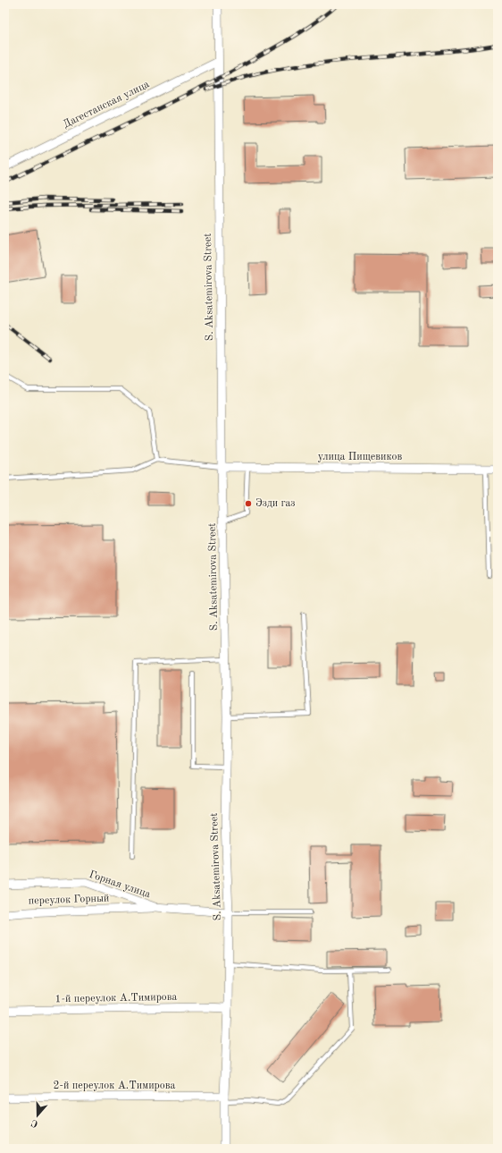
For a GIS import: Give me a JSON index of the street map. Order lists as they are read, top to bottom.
{
  "streets": {
    "street": [
      "Дагестанская улица",
      "S. Aksatemirova Street",
      "улица Пищевиков",
      "Горная улица",
      "переулок Горный",
      "1-й переулок А.Тимирова",
      "2-й переулок А.Тимирова"
    ]
  },
  "crossings": [
    ["Дагестанская улица", "S. Aksatemirova Street"],
    ["S. Aksatemirova Street", "улица Пищевиков"],
    ["S. Aksatemirova Street", "Горная улица"],
    ["S. Aksatemirova Street", "1-й переулок А.Тимирова"],
    ["S. Aksatemirova Street", "2-й переулок А.Тимирова"],
    ["Горная улица", "переулок Горный"]
  ],
  "places": ["Эзди газ"],
  "north": "bottom"
}
